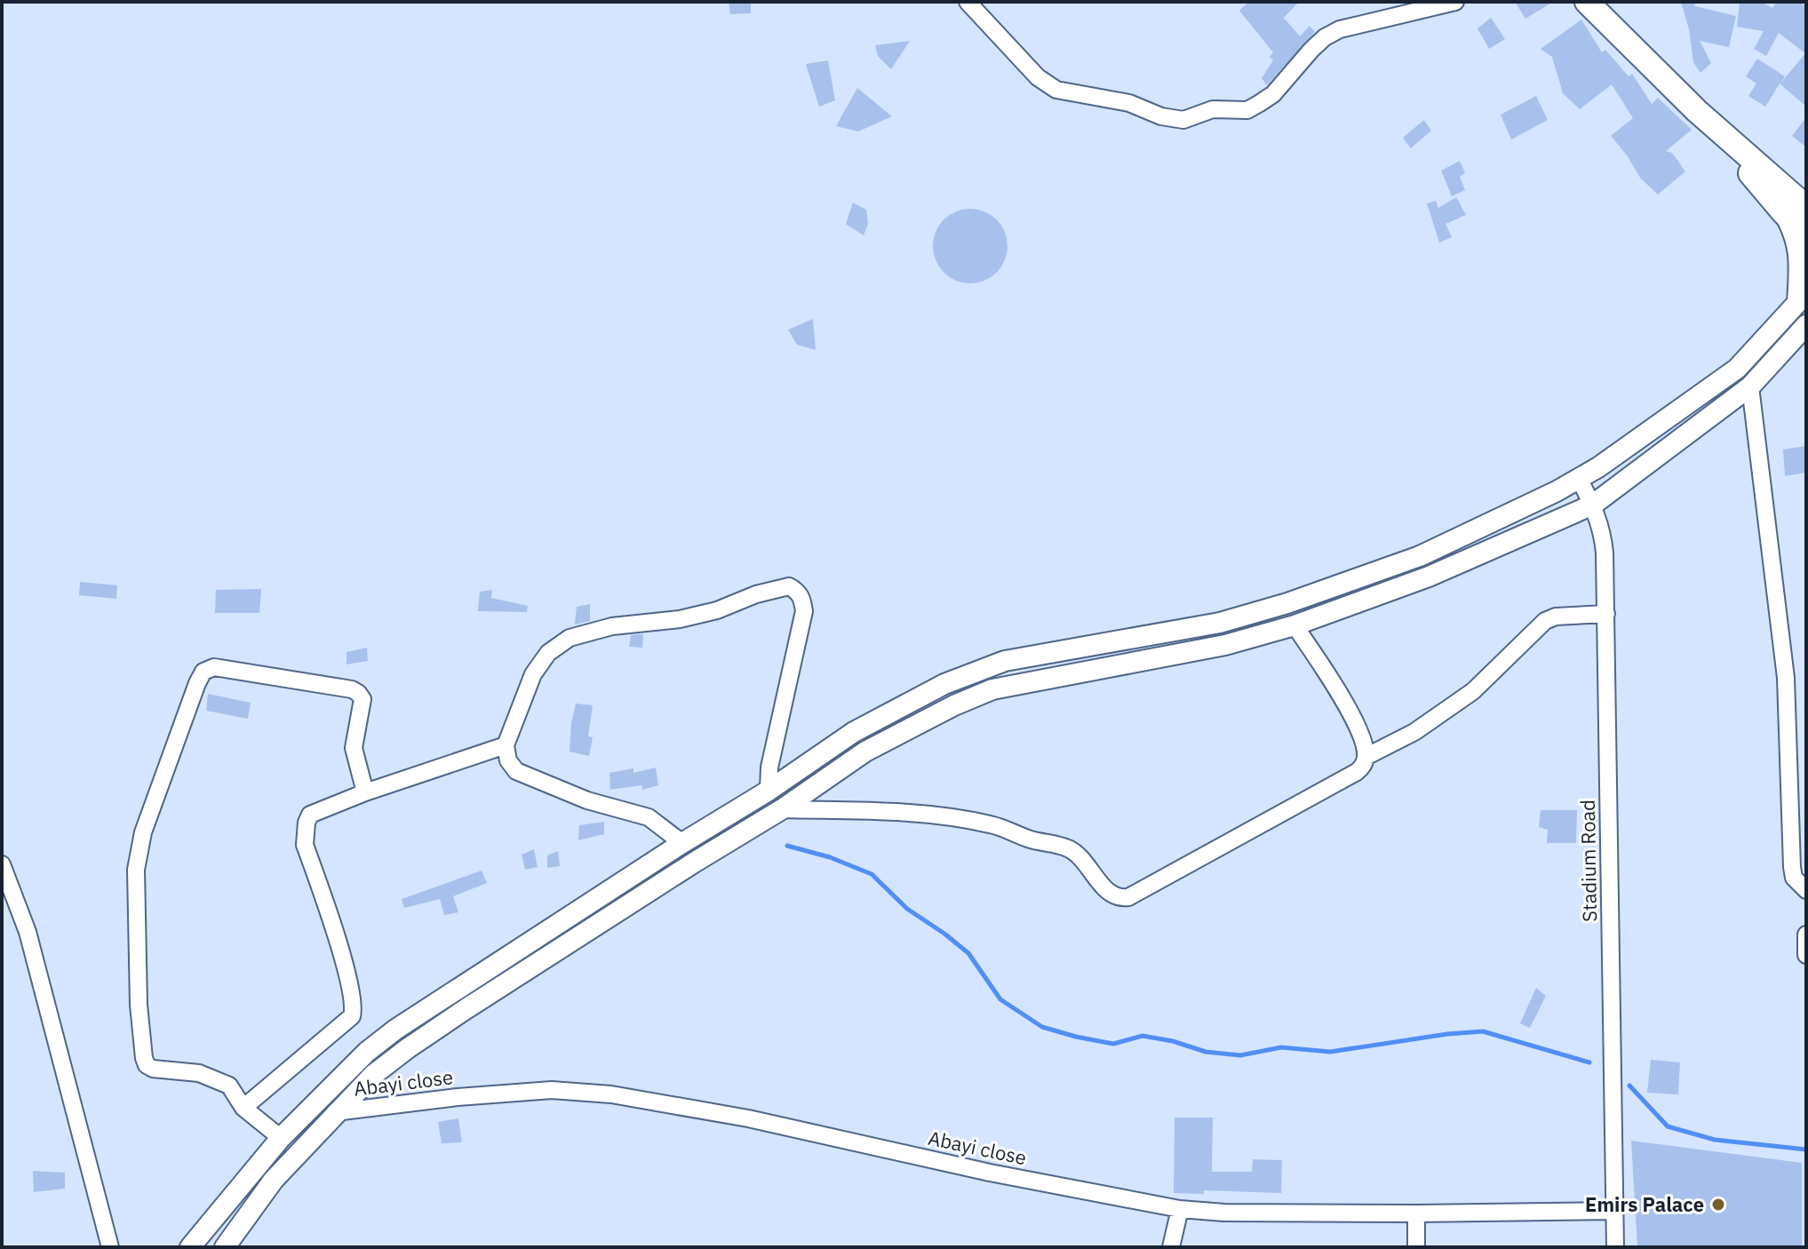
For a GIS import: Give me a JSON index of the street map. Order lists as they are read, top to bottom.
{
  "streets": {
    "street": ["Stadium Road", "Abayi close"]
  },
  "crossings": [
    ["Stadium Road", "Abayi close"]
  ],
  "places": ["Emirs Palace"]
}
